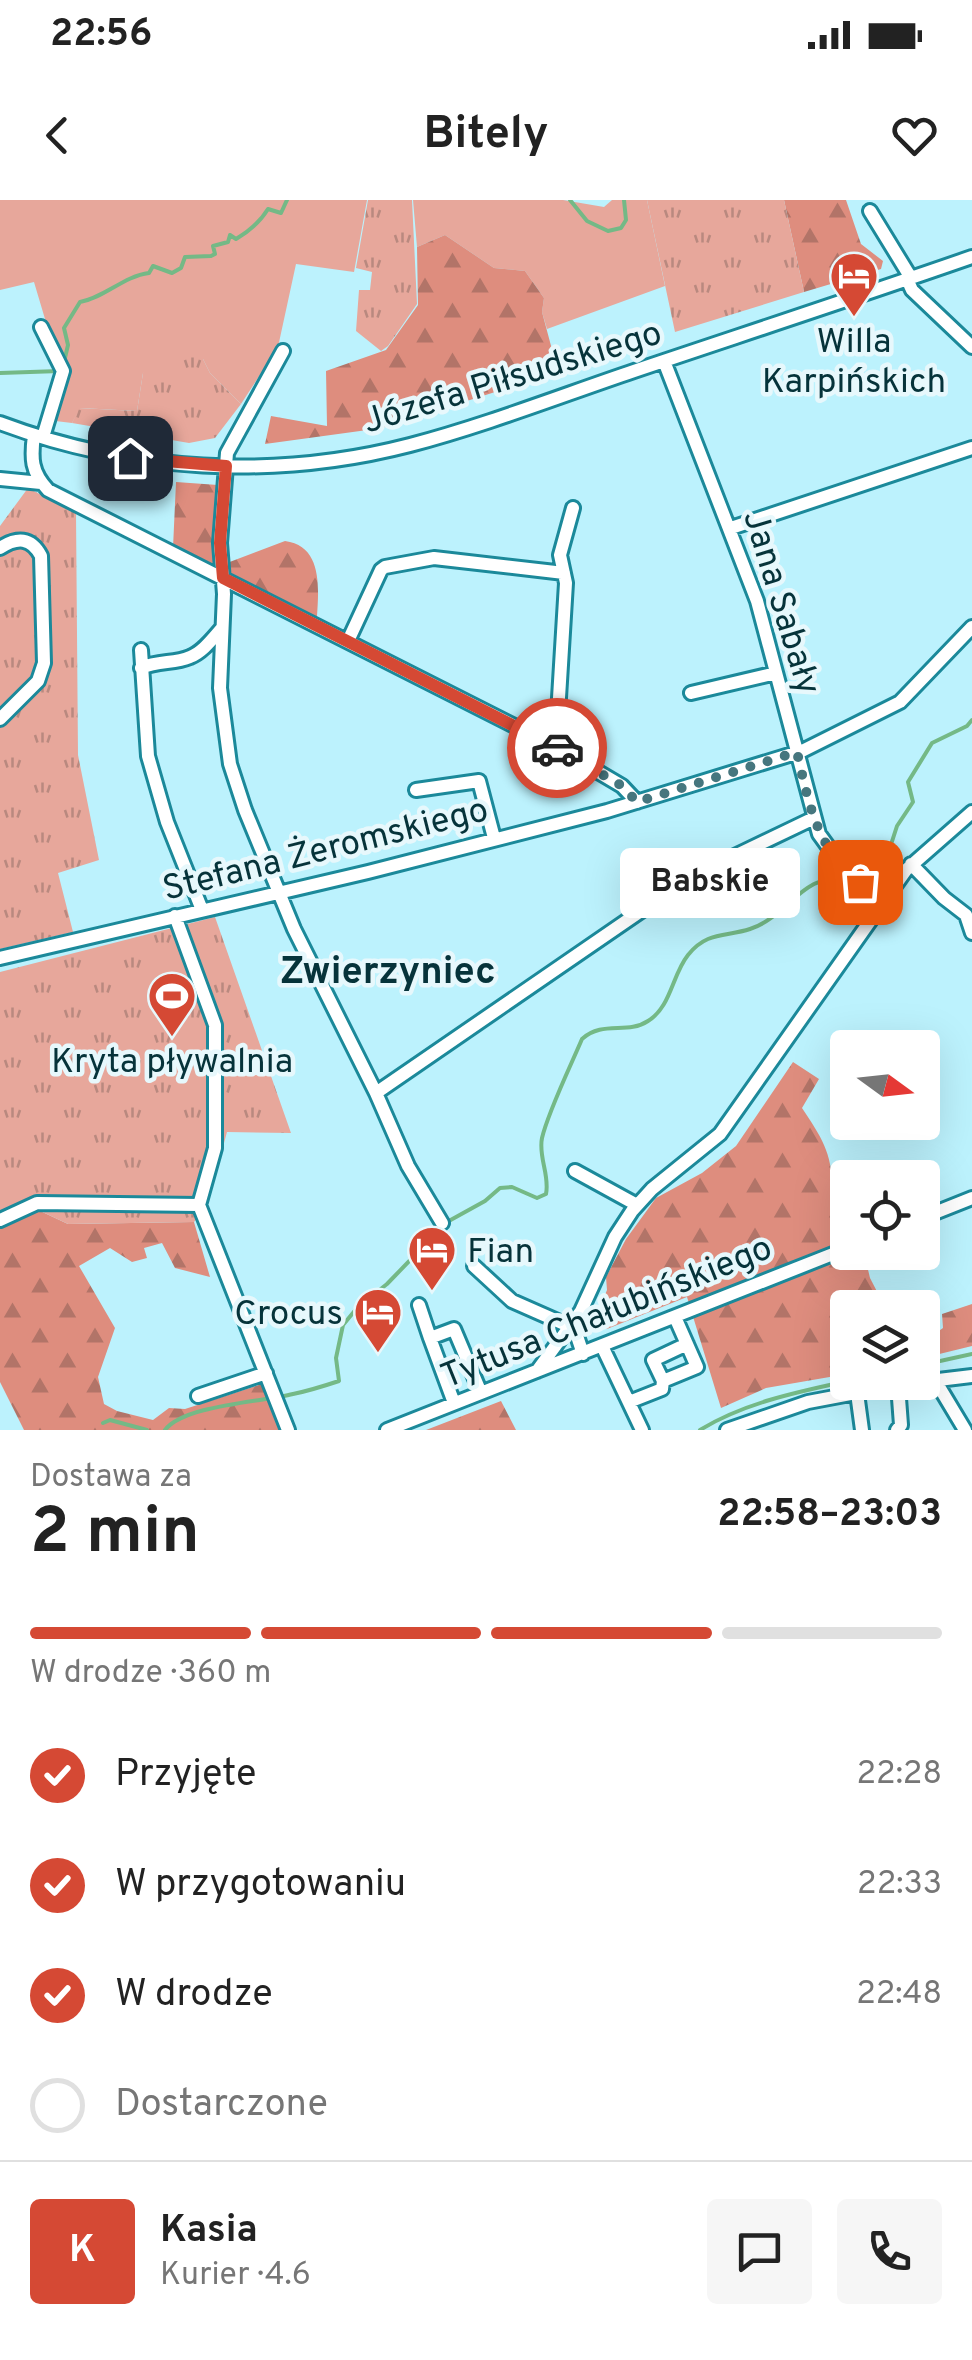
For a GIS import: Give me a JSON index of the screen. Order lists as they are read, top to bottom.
{
  "streets": {
    "street": [
      "Józefa Piłsudskiego",
      "Jana Sabały",
      "Stefana Żeromskiego",
      "Tytusa Chałubińskiego"
    ]
  },
  "crossings": [
    ["Józefa Piłsudskiego", "Jana Sabały"],
    ["Jana Sabały", "Stefana Żeromskiego"]
  ],
  "districts": ["Zwierzyniec"],
  "places": {
    "hotel": ["Willa Karpińskich", "Fian", "Crocus"],
    "other": ["Babskie"],
    "sports": ["Kryta pływalnia"]
  },
  "north": "right",
  "page": {
    "status": "22:56",
    "header": "Bitely",
    "bubble": "Babskie",
    "heading": ["2 min", "Dostawa za", "22:58–23:03"],
    "panel": ["Kasia", "Kurier · 4.6"],
    "bar": "W drodze · 360 m",
    "list": [
      ["Przyjęte", "22:28"],
      ["W przygotowaniu", "22:33"],
      ["W drodze", "22:48"],
      "Dostarczone"
    ],
    "round": "K"
  }
}
